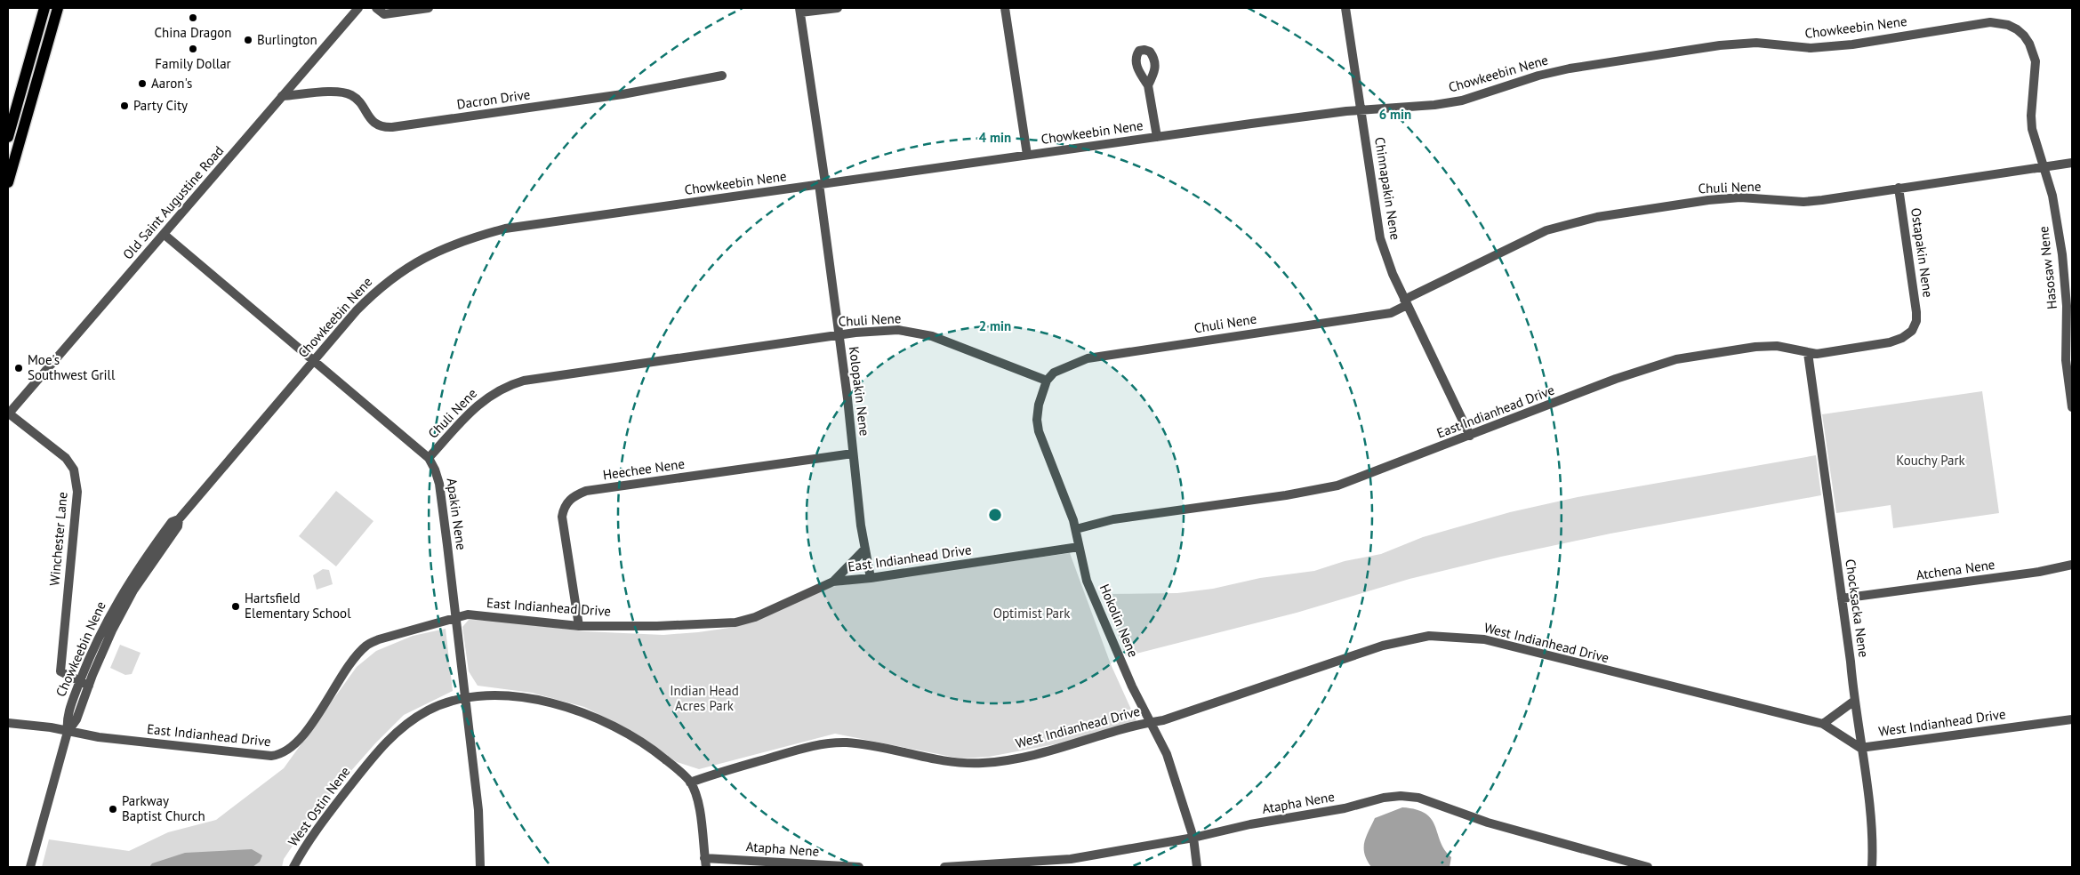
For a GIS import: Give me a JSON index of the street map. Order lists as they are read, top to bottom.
{
  "streets": {
    "street": [
      "Chowkeebin Nene",
      "Dacron Drive",
      "Chuli Nene",
      "Chinnapakin Nene",
      "Old Saint Augustine Road",
      "Ostapakin Nene",
      "Hasosaw Nene",
      "Kolopakin Nene",
      "East Indianhead Drive",
      "Heechee Nene",
      "Apakin Nene",
      "Winchester Lane",
      "Atchena Nene",
      "Chocksacka Nene",
      "Hokolin Nene",
      "West Indianhead Drive",
      "Atapha Nene",
      "West Ostin Nene"
    ]
  },
  "crossings": [
    ["Chowkeebin Nene", "Chinnapakin Nene"],
    ["Chowkeebin Nene", "Hasosaw Nene"],
    ["Chowkeebin Nene", "Kolopakin Nene"],
    ["Chowkeebin Nene", "East Indianhead Drive"],
    ["Chowkeebin Nene", "Apakin Nene"],
    ["Chowkeebin Nene", "Winchester Lane"],
    ["Dacron Drive", "Old Saint Augustine Road"],
    ["Chuli Nene", "Chinnapakin Nene"],
    ["Chuli Nene", "Ostapakin Nene"],
    ["Chuli Nene", "Hasosaw Nene"],
    ["Chuli Nene", "Kolopakin Nene"],
    ["Chuli Nene", "Apakin Nene"],
    ["Chuli Nene", "Hokolin Nene"],
    ["Chinnapakin Nene", "East Indianhead Drive"],
    ["Old Saint Augustine Road", "Apakin Nene"],
    ["Old Saint Augustine Road", "Winchester Lane"],
    ["Ostapakin Nene", "East Indianhead Drive"],
    ["Kolopakin Nene", "East Indianhead Drive"],
    ["Kolopakin Nene", "Heechee Nene"],
    ["East Indianhead Drive", "Heechee Nene"],
    ["East Indianhead Drive", "Apakin Nene"],
    ["East Indianhead Drive", "Chocksacka Nene"],
    ["East Indianhead Drive", "Hokolin Nene"],
    ["Apakin Nene", "West Ostin Nene"],
    ["Atchena Nene", "Chocksacka Nene"],
    ["Chocksacka Nene", "West Indianhead Drive"],
    ["Hokolin Nene", "West Indianhead Drive"],
    ["Hokolin Nene", "Atapha Nene"]
  ],
  "parks": ["Kouchy Park", "Optimist Park", "Indian Head Acres Park"],
  "places": [
    "China Dragon",
    "Burlington",
    "Family Dollar",
    "Aaron's",
    "Party City",
    "Moe's Southwest Grill",
    "Hartsfield Elementary School",
    "Parkway Baptist Church"
  ],
  "rings": ["6 min", "4 min", "2 min"]
}
